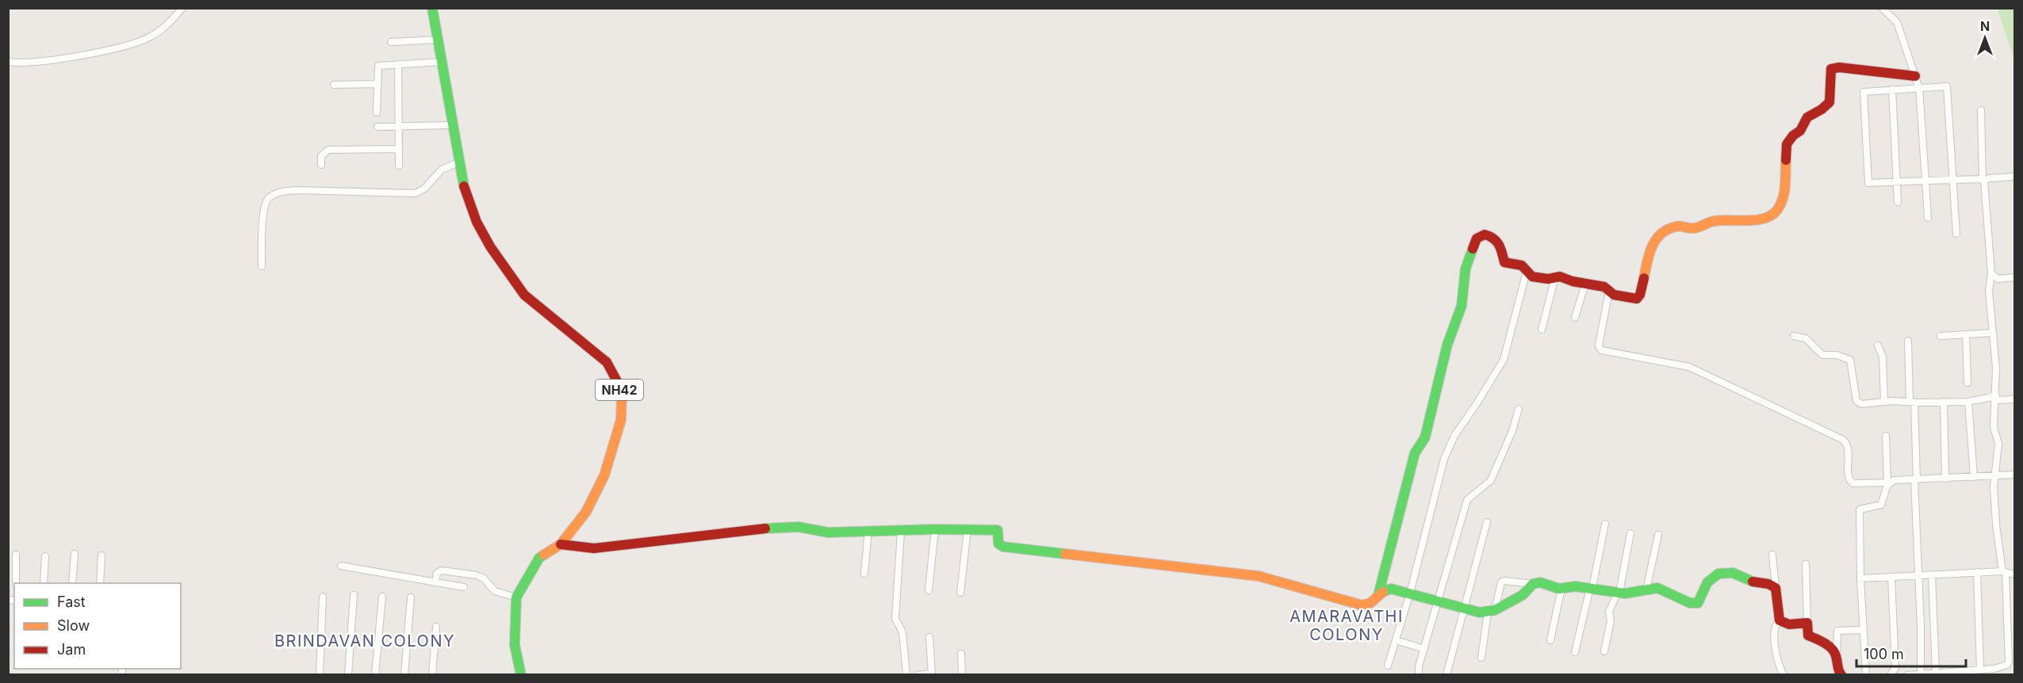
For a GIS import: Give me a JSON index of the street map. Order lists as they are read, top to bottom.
{
  "streets": {
    "main road": ["NH42"]
  },
  "districts": ["AMARAVATHI COLONY", "BRINDAVAN COLONY"],
  "legend": ["Fast", "Slow", "Jam"],
  "scale_bar": "100 m",
  "north": "top"
}
